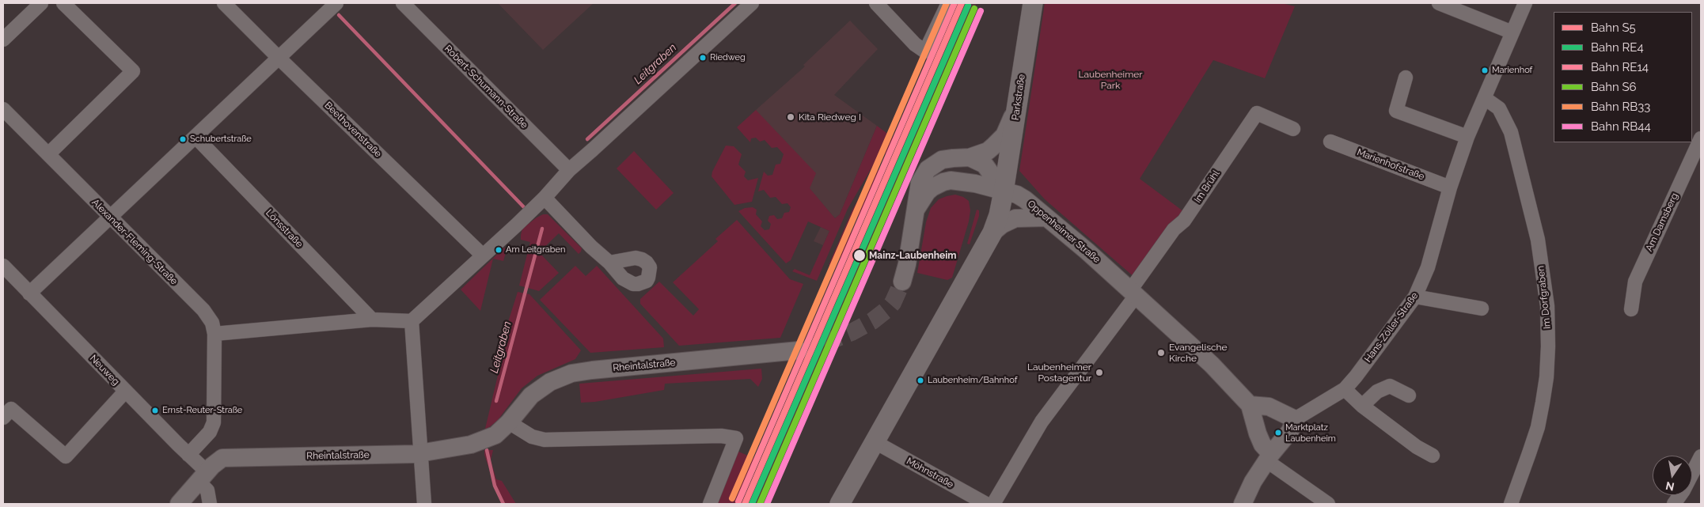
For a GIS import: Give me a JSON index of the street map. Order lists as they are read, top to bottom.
{
  "streets": {
    "main road": ["Parkstraße"],
    "street": [
      "Robert-Schumann-Straße",
      "Beethovenstraße",
      "Marienhofstraße",
      "Im Brühl",
      "Am Damsberg",
      "Lönsstraße",
      "Oppenheimer Straße",
      "Alexander-Fleming-Straße",
      "Im Dorfgraben",
      "Hans-Zöller-Straße",
      "Rheintalstraße",
      "Neuweg",
      "Möhnstraße"
    ]
  },
  "crossings": [
    ["Parkstraße", "Oppenheimer Straße"],
    ["Marienhofstraße", "Hans-Zöller-Straße"],
    ["Im Brühl", "Oppenheimer Straße"],
    ["Alexander-Fleming-Straße", "Neuweg"],
    ["Im Dorfgraben", "Hans-Zöller-Straße"],
    ["Rheintalstraße", "Neuweg"]
  ],
  "water": ["Leitgraben"],
  "parks": ["Laubenheimer Park"],
  "places": [
    "Riedweg",
    "Marienhof",
    "Kita Riedweg I",
    "Schubertstraße",
    "Am Leitgraben",
    "Mainz-Laubenheim",
    "Evangelische Kirche",
    "Laubenheimer Postagentur",
    "Laubenheim/Bahnhof",
    "Ernst-Reuter-Straße",
    "Marktplatz Laubenheim"
  ],
  "lines": [
    "rail line S5",
    "rail line RE14",
    "rail line RB33",
    "rail line RE4",
    "rail line S6",
    "rail line RB44"
  ],
  "legend": [
    "Bahn S5",
    "Bahn RE4",
    "Bahn RE14",
    "Bahn S6",
    "Bahn RB33",
    "Bahn RB44"
  ],
  "north": "bottom"
}
